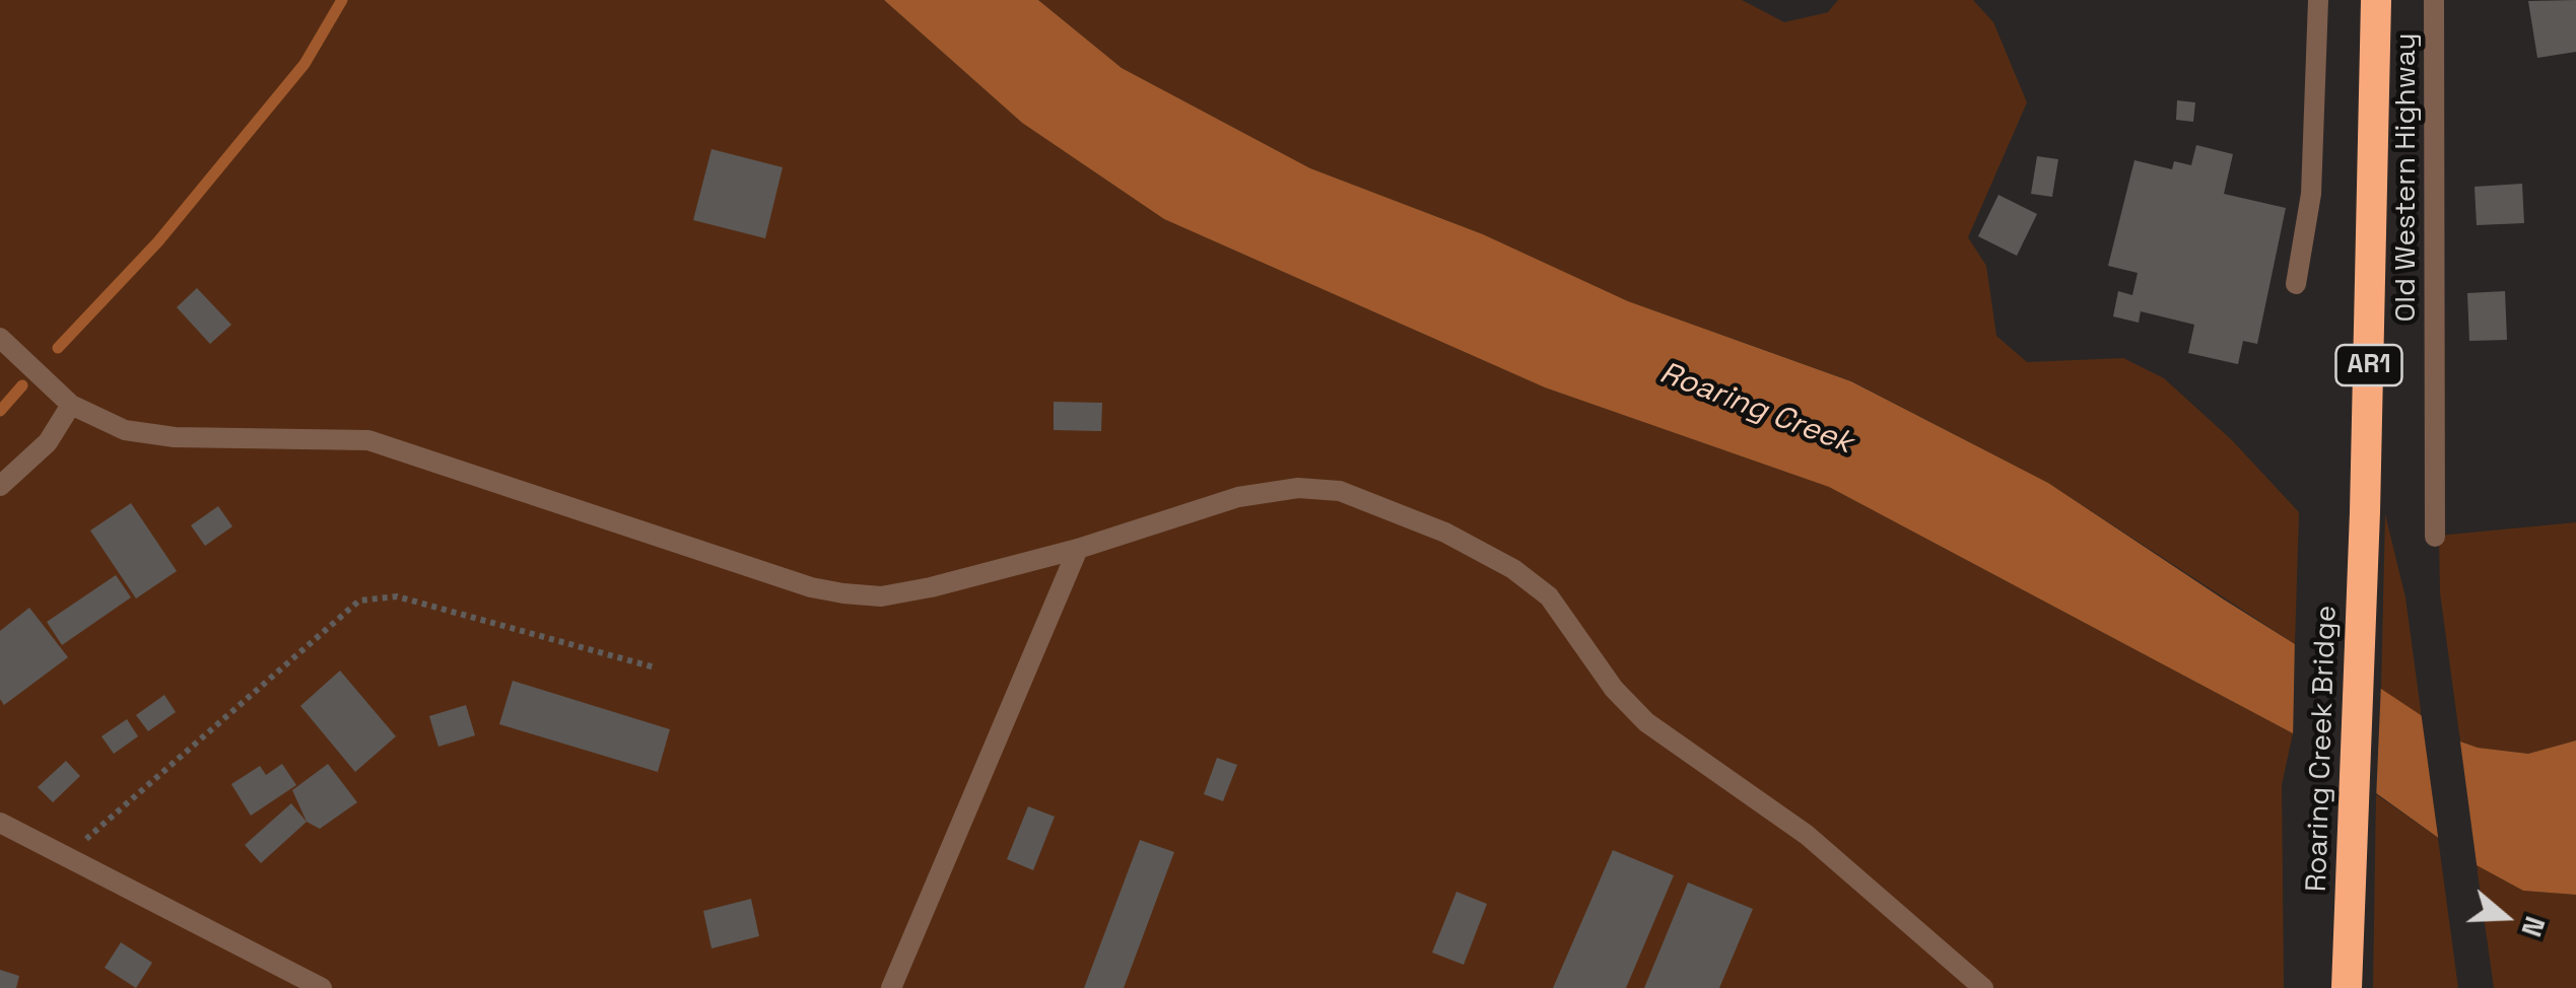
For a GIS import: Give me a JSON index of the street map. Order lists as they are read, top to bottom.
{
  "streets": {
    "highway": ["AR1", "Roaring Creek Bridge"],
    "street": ["Old Western Highway"]
  },
  "water": ["Roaring Creek"],
  "north": "right"
}
